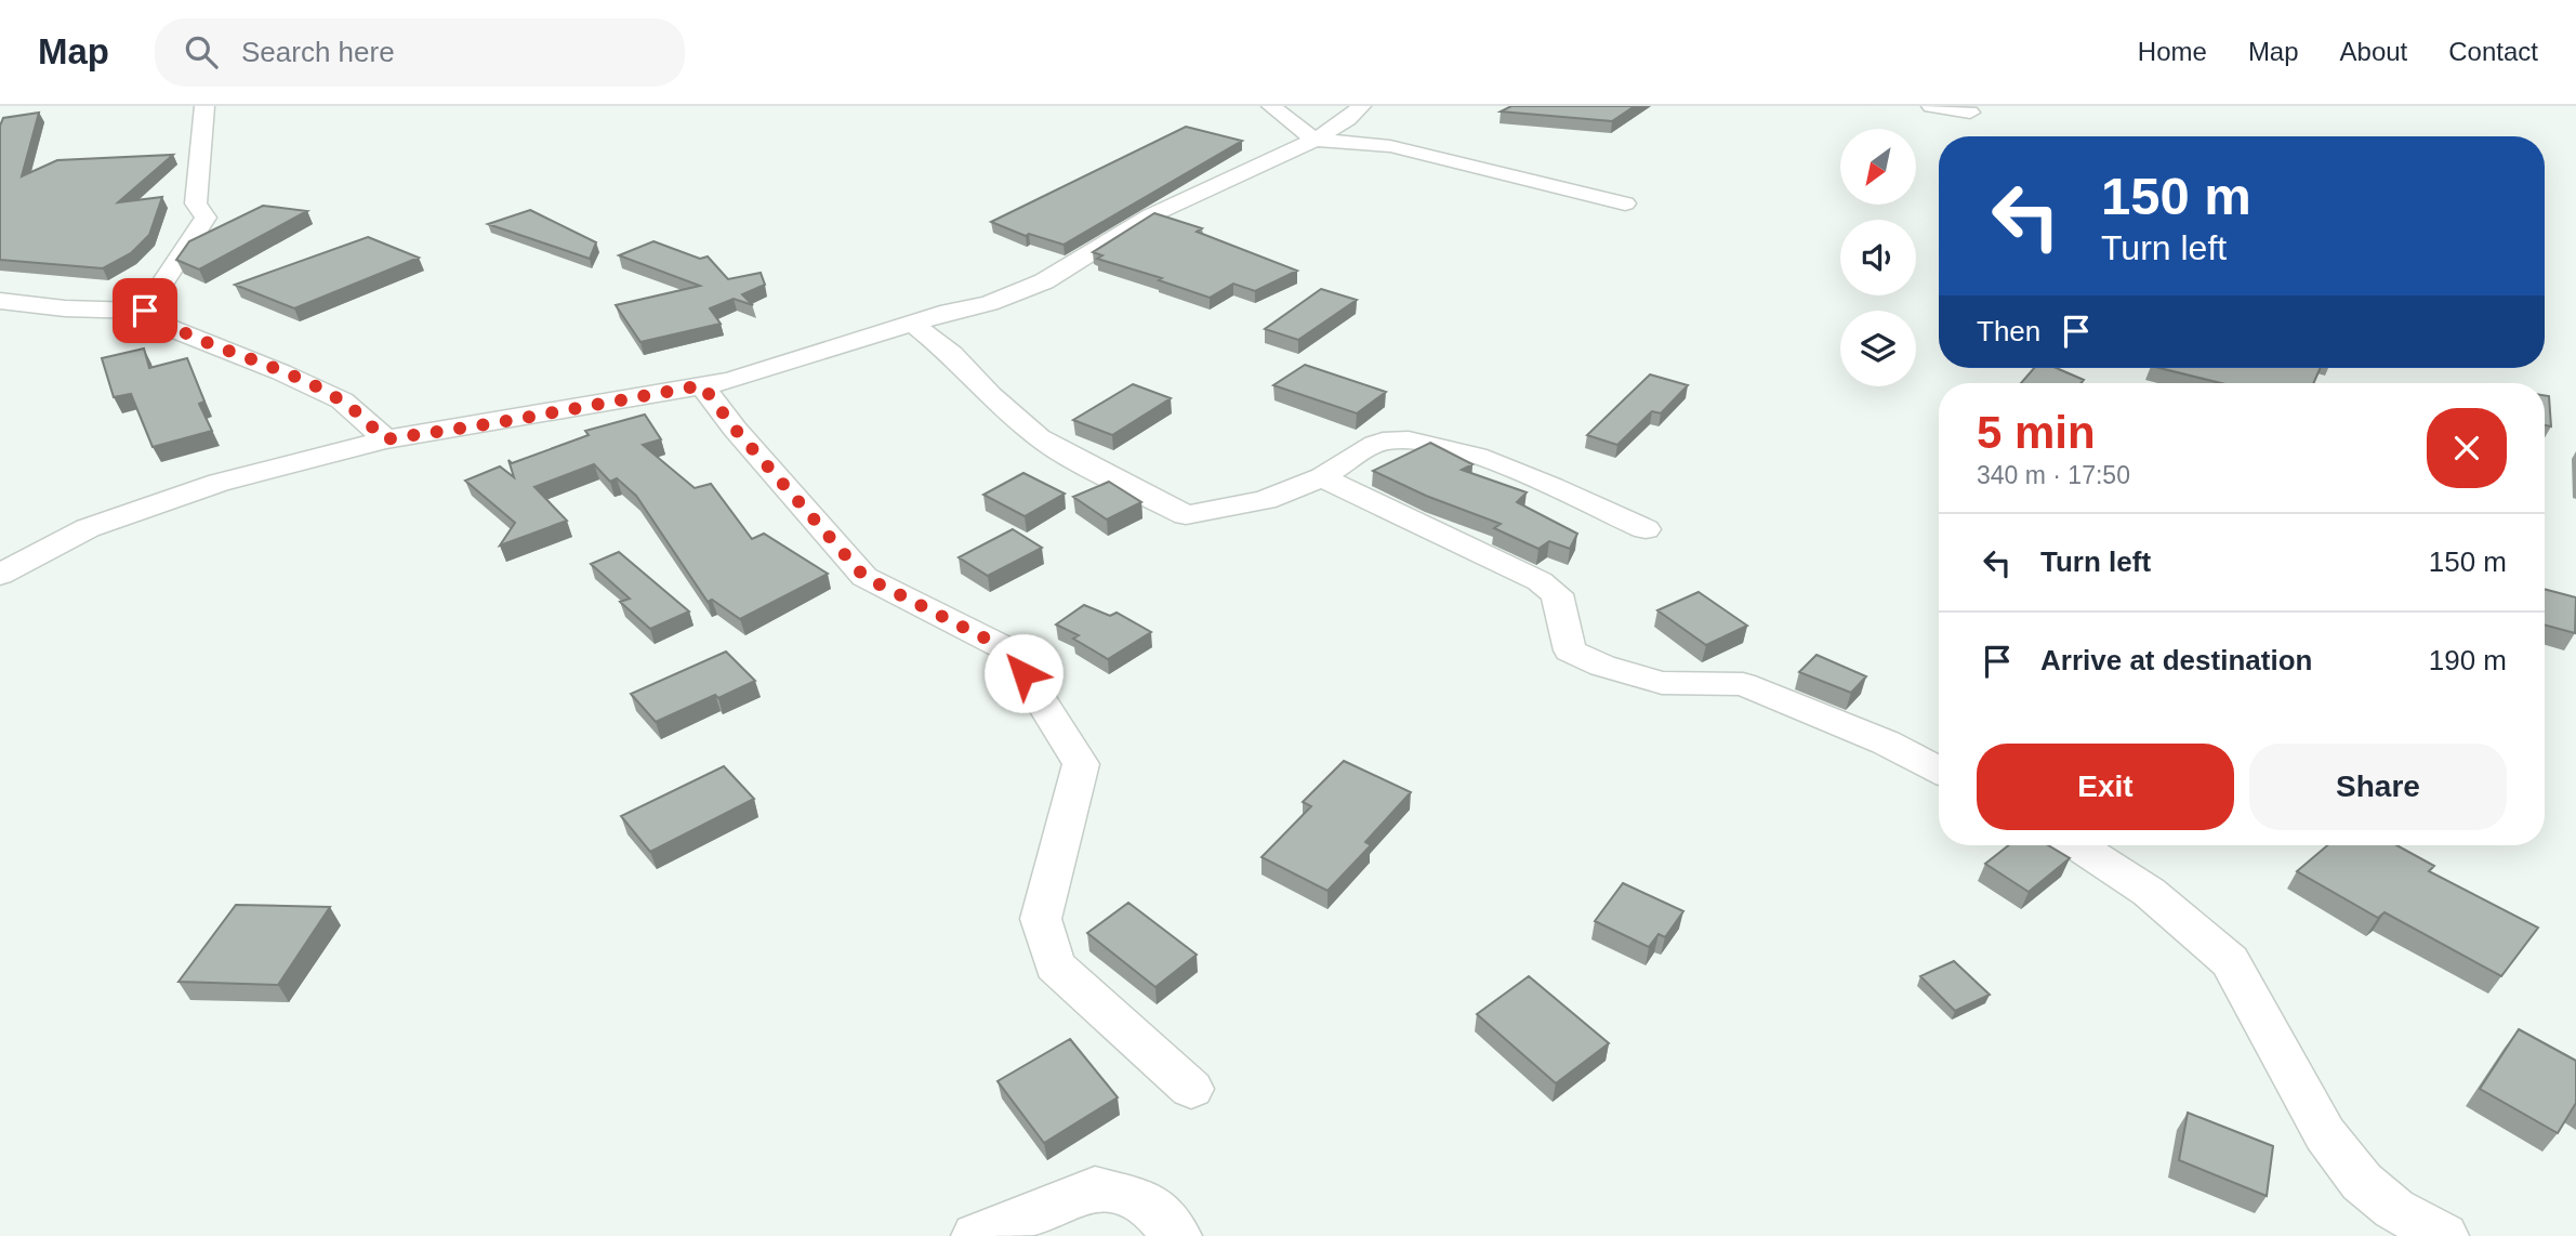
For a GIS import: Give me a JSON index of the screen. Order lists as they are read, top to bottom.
{
  "north": "bottom left",
  "page": {
    "header": "Map",
    "search": "Search here",
    "nav": [
      "Home",
      "Map",
      "About",
      "Contact"
    ],
    "turn": ["150 m", "Turn left"],
    "then": "Then",
    "heading": ["5 min", "340 m · 17:50"],
    "list": [
      {
        "name": "Turn left",
        "value": "150 m"
      },
      {
        "name": "Arrive at destination",
        "value": "190 m"
      }
    ],
    "buttons": ["Exit", "Share"]
  }
}
